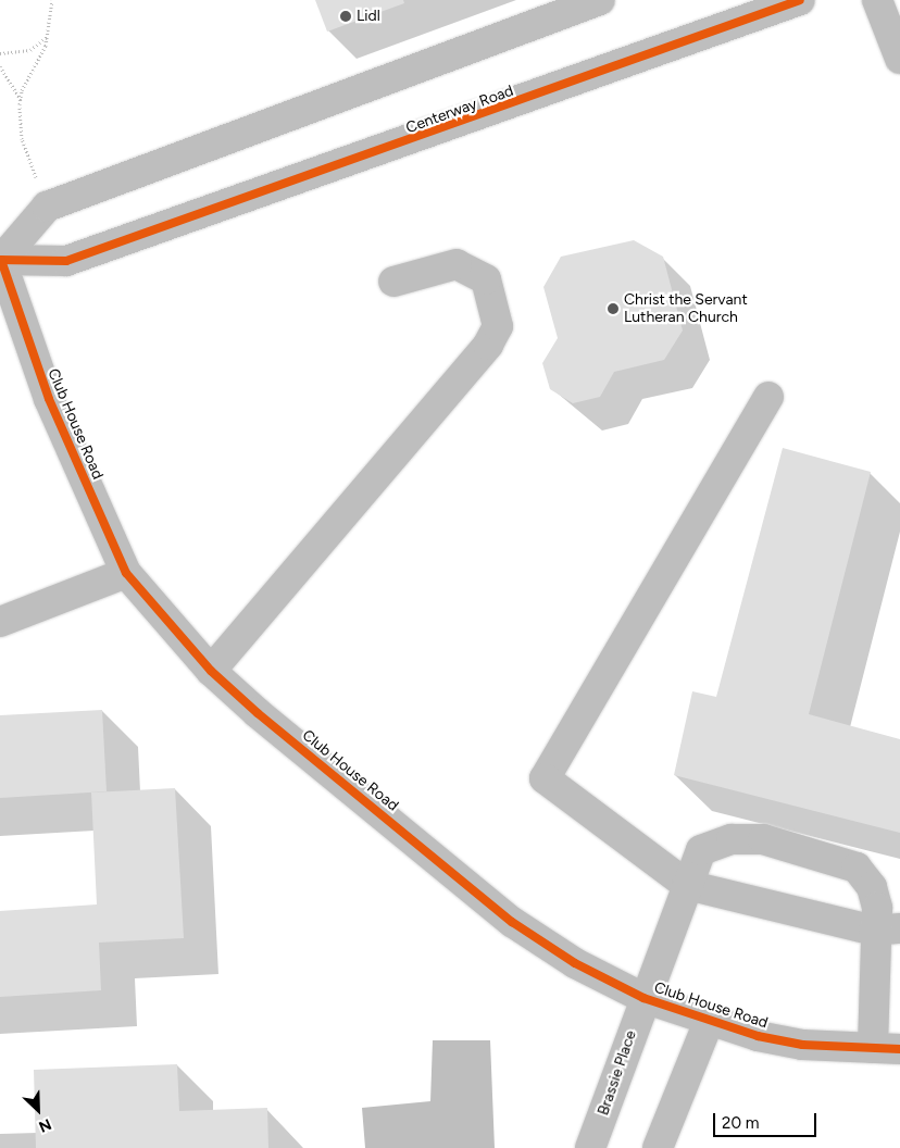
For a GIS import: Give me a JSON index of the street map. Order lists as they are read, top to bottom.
{
  "streets": {
    "street": ["Centerway Road", "Club House Road", "Brassie Place"]
  },
  "crossings": [
    ["Centerway Road", "Club House Road"],
    ["Club House Road", "Brassie Place"]
  ],
  "places": ["Lidl", "Christ the Servant Lutheran Church"],
  "scale_bar": "20 m",
  "north": "bottom right"
}
